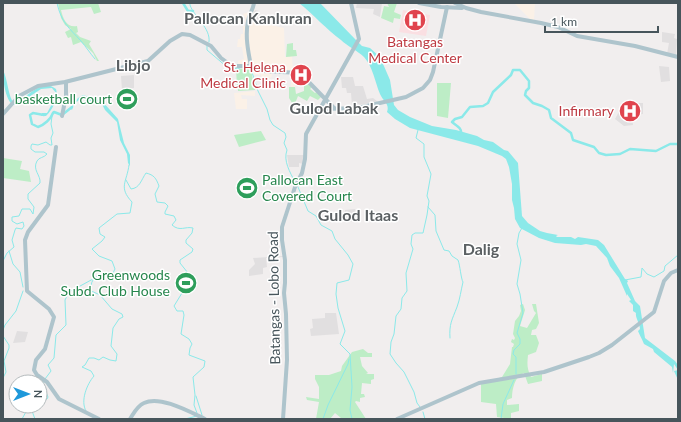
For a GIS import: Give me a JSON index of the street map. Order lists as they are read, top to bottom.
{
  "streets": {
    "main road": ["Batangas - Lobo Road"]
  },
  "districts": [
    "Pallocan Kanluran",
    "Libjo",
    "Gulod Labak",
    "Gulod Itaas",
    "Dalig"
  ],
  "places": {
    "hospital": ["Batangas Medical Center", "St. Helena Medical Clinic", "Infirmary"],
    "sports": ["basketball court", "Pallocan East Covered Court", "Greenwoods Subd. Club House"]
  },
  "scale_bar": "1 km",
  "north": "right"
}
